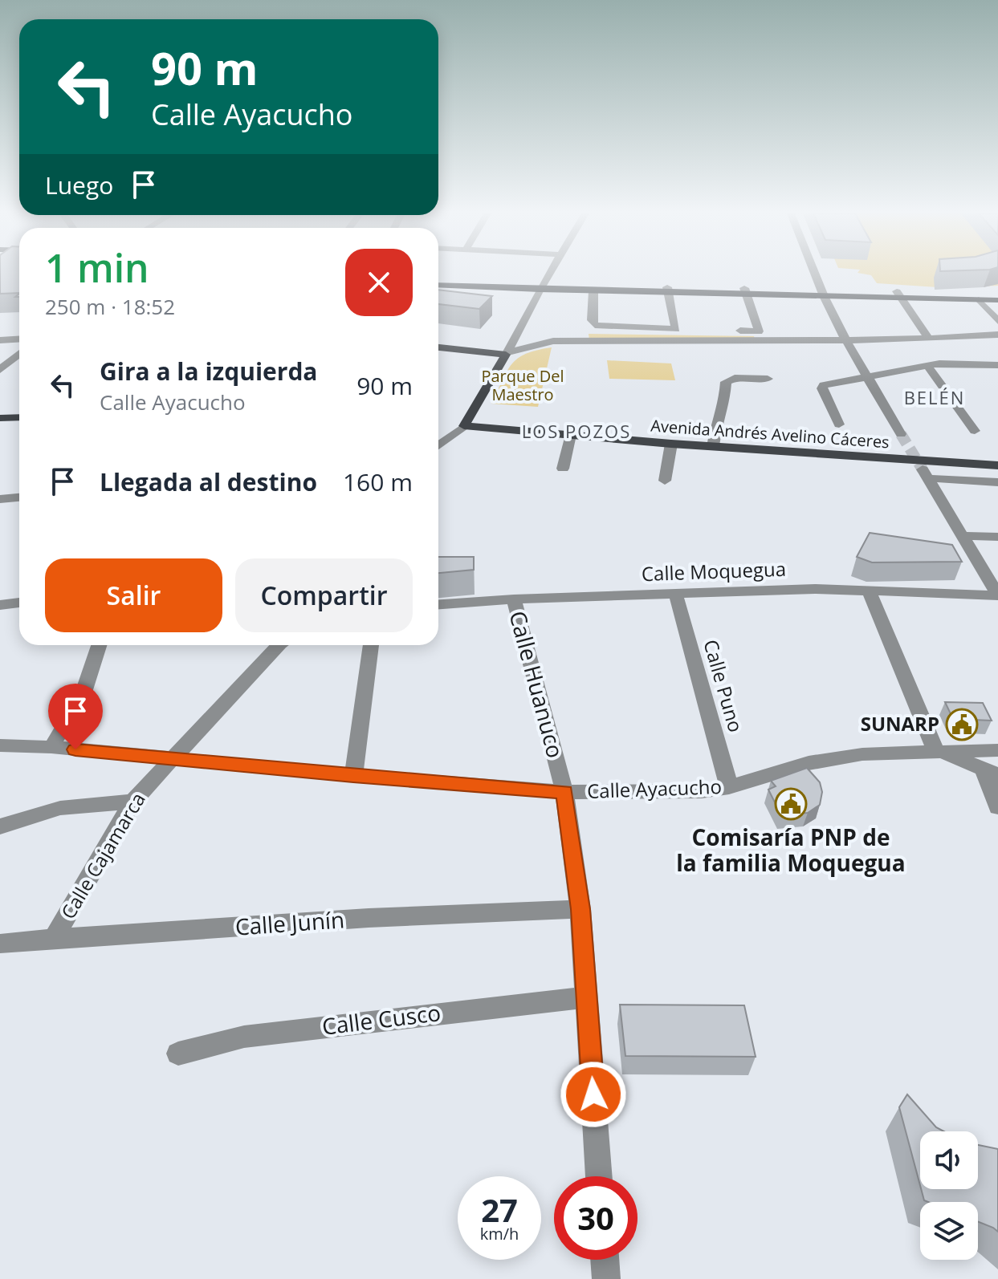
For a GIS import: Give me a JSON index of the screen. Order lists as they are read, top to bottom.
{
  "streets": {
    "main road": ["Avenida Andrés Avelino Cáceres"],
    "street": [
      "Calle Moquegua",
      "Calle Huanuco",
      "Calle Puno",
      "Calle Ayacucho",
      "Calle Cajamarca",
      "Calle Junín",
      "Calle Cusco"
    ]
  },
  "crossings": [
    ["Calle Moquegua", "Calle Huanuco"],
    ["Calle Moquegua", "Calle Puno"],
    ["Calle Huanuco", "Calle Ayacucho"],
    ["Calle Huanuco", "Calle Junín"],
    ["Calle Huanuco", "Calle Cusco"],
    ["Calle Puno", "Calle Ayacucho"],
    ["Calle Ayacucho", "Calle Cajamarca"],
    ["Calle Cajamarca", "Calle Junín"]
  ],
  "districts": ["BELÉN", "LOS POZOS"],
  "parks": ["Parque Del Maestro"],
  "places": {
    "public building": ["SUNARP", "Comisaría PNP de la familia Moquegua"]
  },
  "page": {
    "turn": ["90 m", "Calle Ayacucho"],
    "then": "Luego",
    "heading": ["1 min", "250 m · 18:52"],
    "list": [
      {
        "name": "Gira a la izquierda",
        "note": "Calle Ayacucho",
        "value": "90 m"
      },
      {
        "name": "Llegada al destino",
        "value": "160 m"
      }
    ],
    "buttons": ["Salir", "Compartir"],
    "speed": "27 km/h",
    "limit": "30"
  }
}
